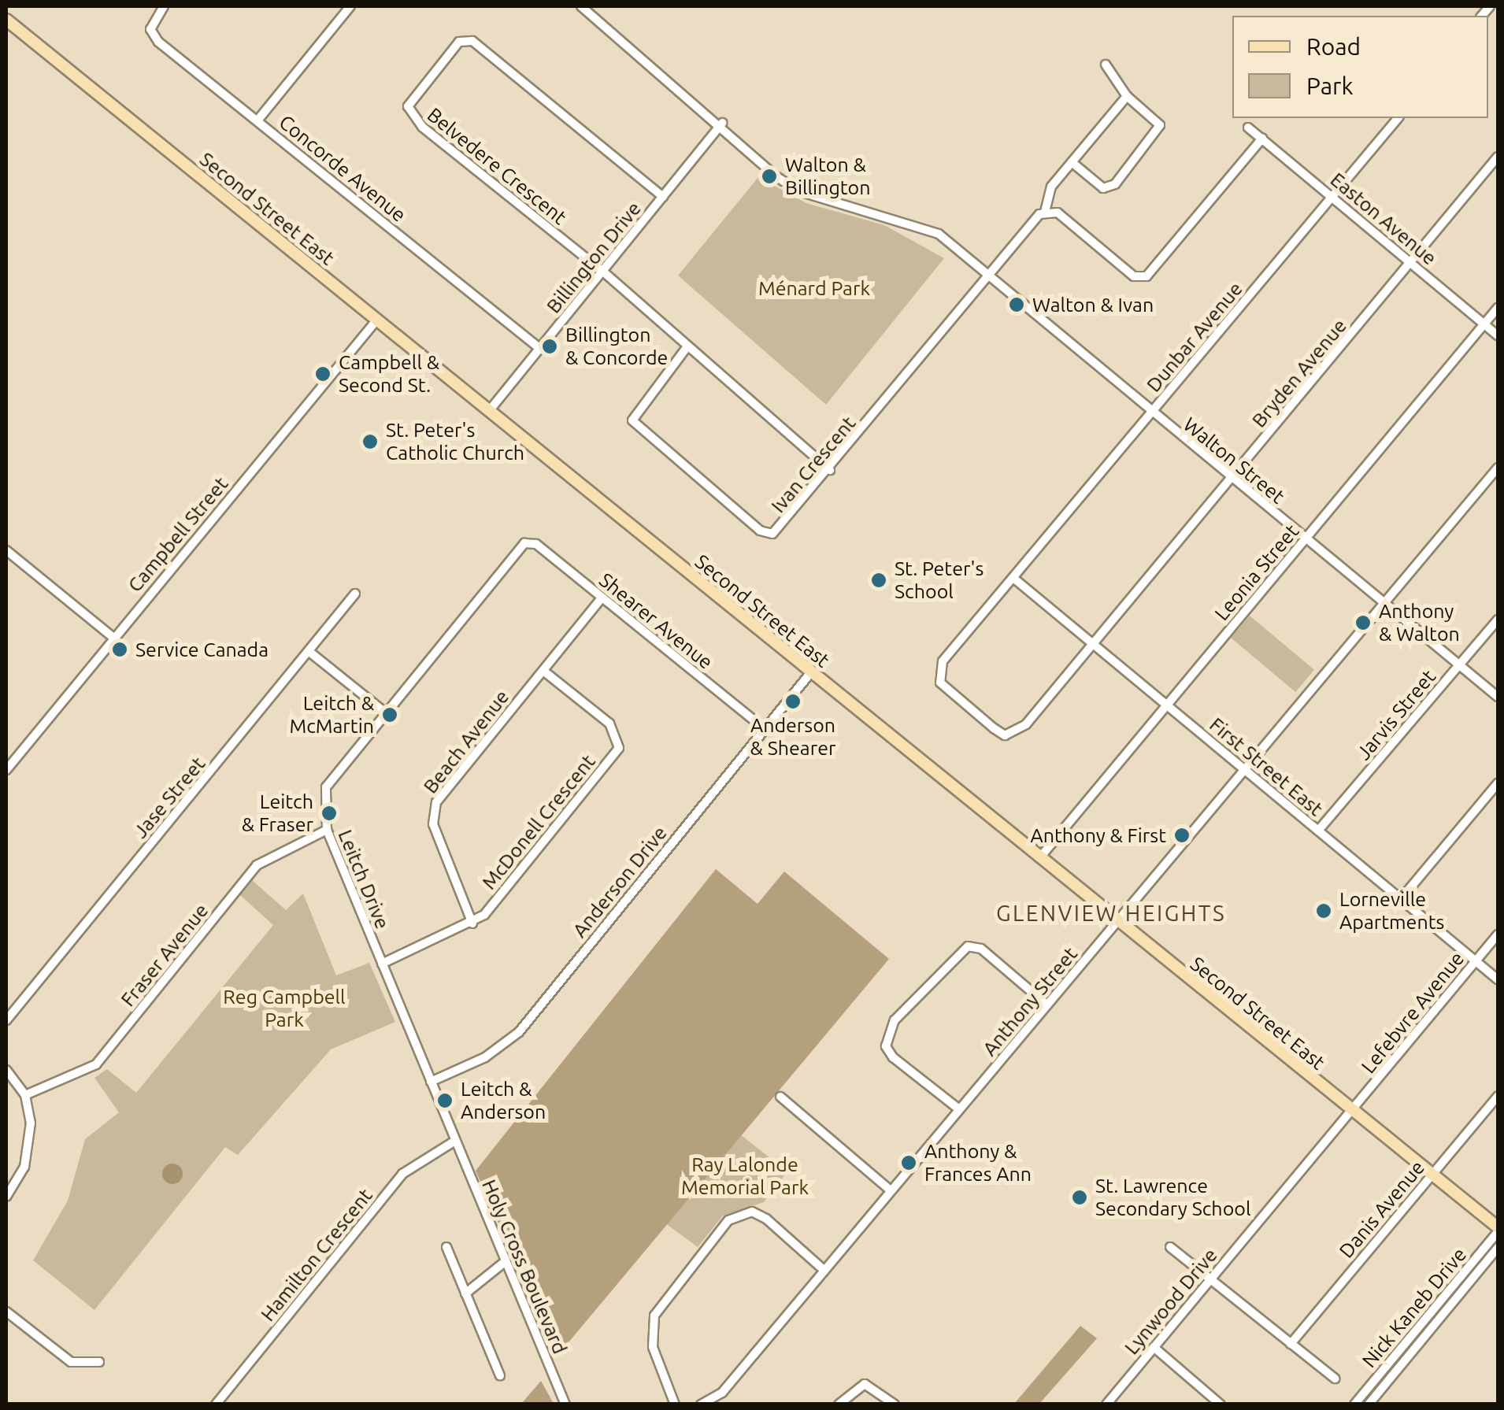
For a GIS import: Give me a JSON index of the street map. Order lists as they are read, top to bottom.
{
  "streets": {
    "main road": ["Second Street East"],
    "street": [
      "Belvedere Crescent",
      "Concorde Avenue",
      "Easton Avenue",
      "Billington Drive",
      "Dunbar Avenue",
      "Bryden Avenue",
      "Walton Street",
      "Ivan Crescent",
      "Campbell Street",
      "Leonia Street",
      "Shearer Avenue",
      "Jarvis Street",
      "Beach Avenue",
      "First Street East",
      "Jase Street",
      "McDonell Crescent",
      "Leitch Drive",
      "Anderson Drive",
      "Fraser Avenue",
      "Anthony Street",
      "Lefebvre Avenue",
      "Danis Avenue",
      "Hamilton Crescent",
      "Holy Cross Boulevard",
      "Lynwood Drive",
      "Nick Kaneb Drive"
    ]
  },
  "crossings": [
    ["Belvedere Crescent", "Billington Drive"],
    ["Belvedere Crescent", "Ivan Crescent"],
    ["Concorde Avenue", "Billington Drive"],
    ["Second Street East", "Billington Drive"],
    ["Second Street East", "Campbell Street"],
    ["Second Street East", "Leonia Street"],
    ["Second Street East", "Anderson Drive"],
    ["Second Street East", "Anthony Street"],
    ["Second Street East", "Lefebvre Avenue"],
    ["Second Street East", "Danis Avenue"],
    ["Second Street East", "Lynwood Drive"],
    ["Second Street East", "Nick Kaneb Drive"],
    ["Easton Avenue", "Dunbar Avenue"],
    ["Easton Avenue", "Bryden Avenue"],
    ["Easton Avenue", "Leonia Street"],
    ["Dunbar Avenue", "Bryden Avenue"],
    ["Dunbar Avenue", "Walton Street"],
    ["Dunbar Avenue", "First Street East"],
    ["Bryden Avenue", "Walton Street"],
    ["Bryden Avenue", "First Street East"],
    ["Walton Street", "Ivan Crescent"],
    ["Walton Street", "Leonia Street"],
    ["Walton Street", "Jarvis Street"],
    ["Walton Street", "Anthony Street"],
    ["Leonia Street", "First Street East"],
    ["Shearer Avenue", "Beach Avenue"],
    ["Shearer Avenue", "Leitch Drive"],
    ["Shearer Avenue", "Anderson Drive"],
    ["Jarvis Street", "First Street East"],
    ["Beach Avenue", "McDonell Crescent"],
    ["First Street East", "Anthony Street"],
    ["First Street East", "Lefebvre Avenue"],
    ["McDonell Crescent", "Leitch Drive"],
    ["Leitch Drive", "Anderson Drive"],
    ["Leitch Drive", "Fraser Avenue"],
    ["Leitch Drive", "Hamilton Crescent"],
    ["Leitch Drive", "Holy Cross Boulevard"],
    ["Lefebvre Avenue", "Lynwood Drive"],
    ["Hamilton Crescent", "Holy Cross Boulevard"]
  ],
  "districts": ["GLENVIEW HEIGHTS"],
  "parks": ["Ménard Park", "Reg Campbell Park", "Ray Lalonde Memorial Park"],
  "places": [
    "Walton & Billington",
    "Walton & Ivan",
    "Billington & Concorde",
    "Campbell & Second St.",
    "St. Peter's Catholic Church",
    "St. Peter's School",
    "Anthony & Walton",
    "Service Canada",
    "Anderson & Shearer",
    "Leitch & McMartin",
    "Leitch & Fraser",
    "Anthony & First",
    "Lorneville Apartments",
    "Leitch & Anderson",
    "Anthony & Frances Ann",
    "St. Lawrence Secondary School"
  ],
  "legend": ["Road", "Park"]
}
